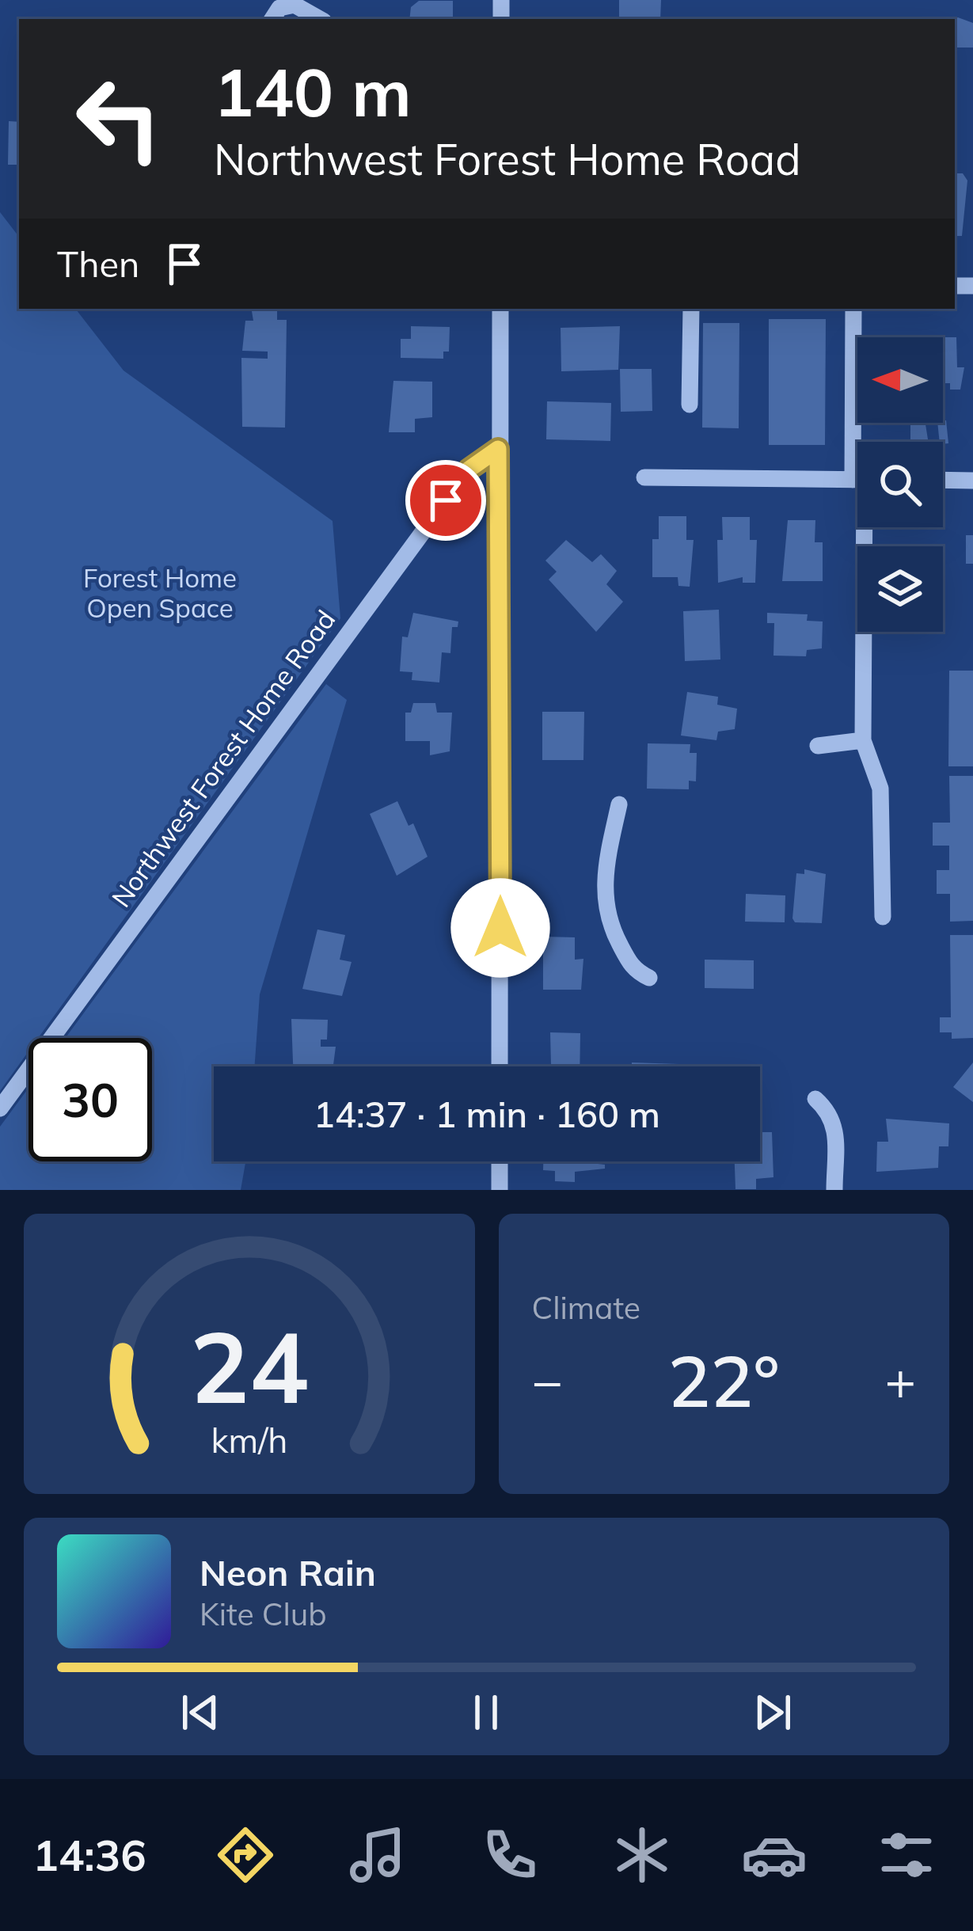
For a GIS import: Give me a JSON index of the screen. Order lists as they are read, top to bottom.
{
  "streets": {
    "street": ["Northwest Forest Home Road"]
  },
  "parks": ["Forest Home Open Space"],
  "north": "left",
  "page": {
    "turn": ["140 m", "Northwest Forest Home Road"],
    "then": "Then",
    "limit": "30",
    "trip": "14:37 · 1 min · 160 m",
    "tile": "Climate",
    "heat": ["−", "22°", "+"],
    "song": ["Neon Rain", "Kite Club"],
    "tabs": "14:36",
    "gauge": ["24", "km/h"]
  }
}
